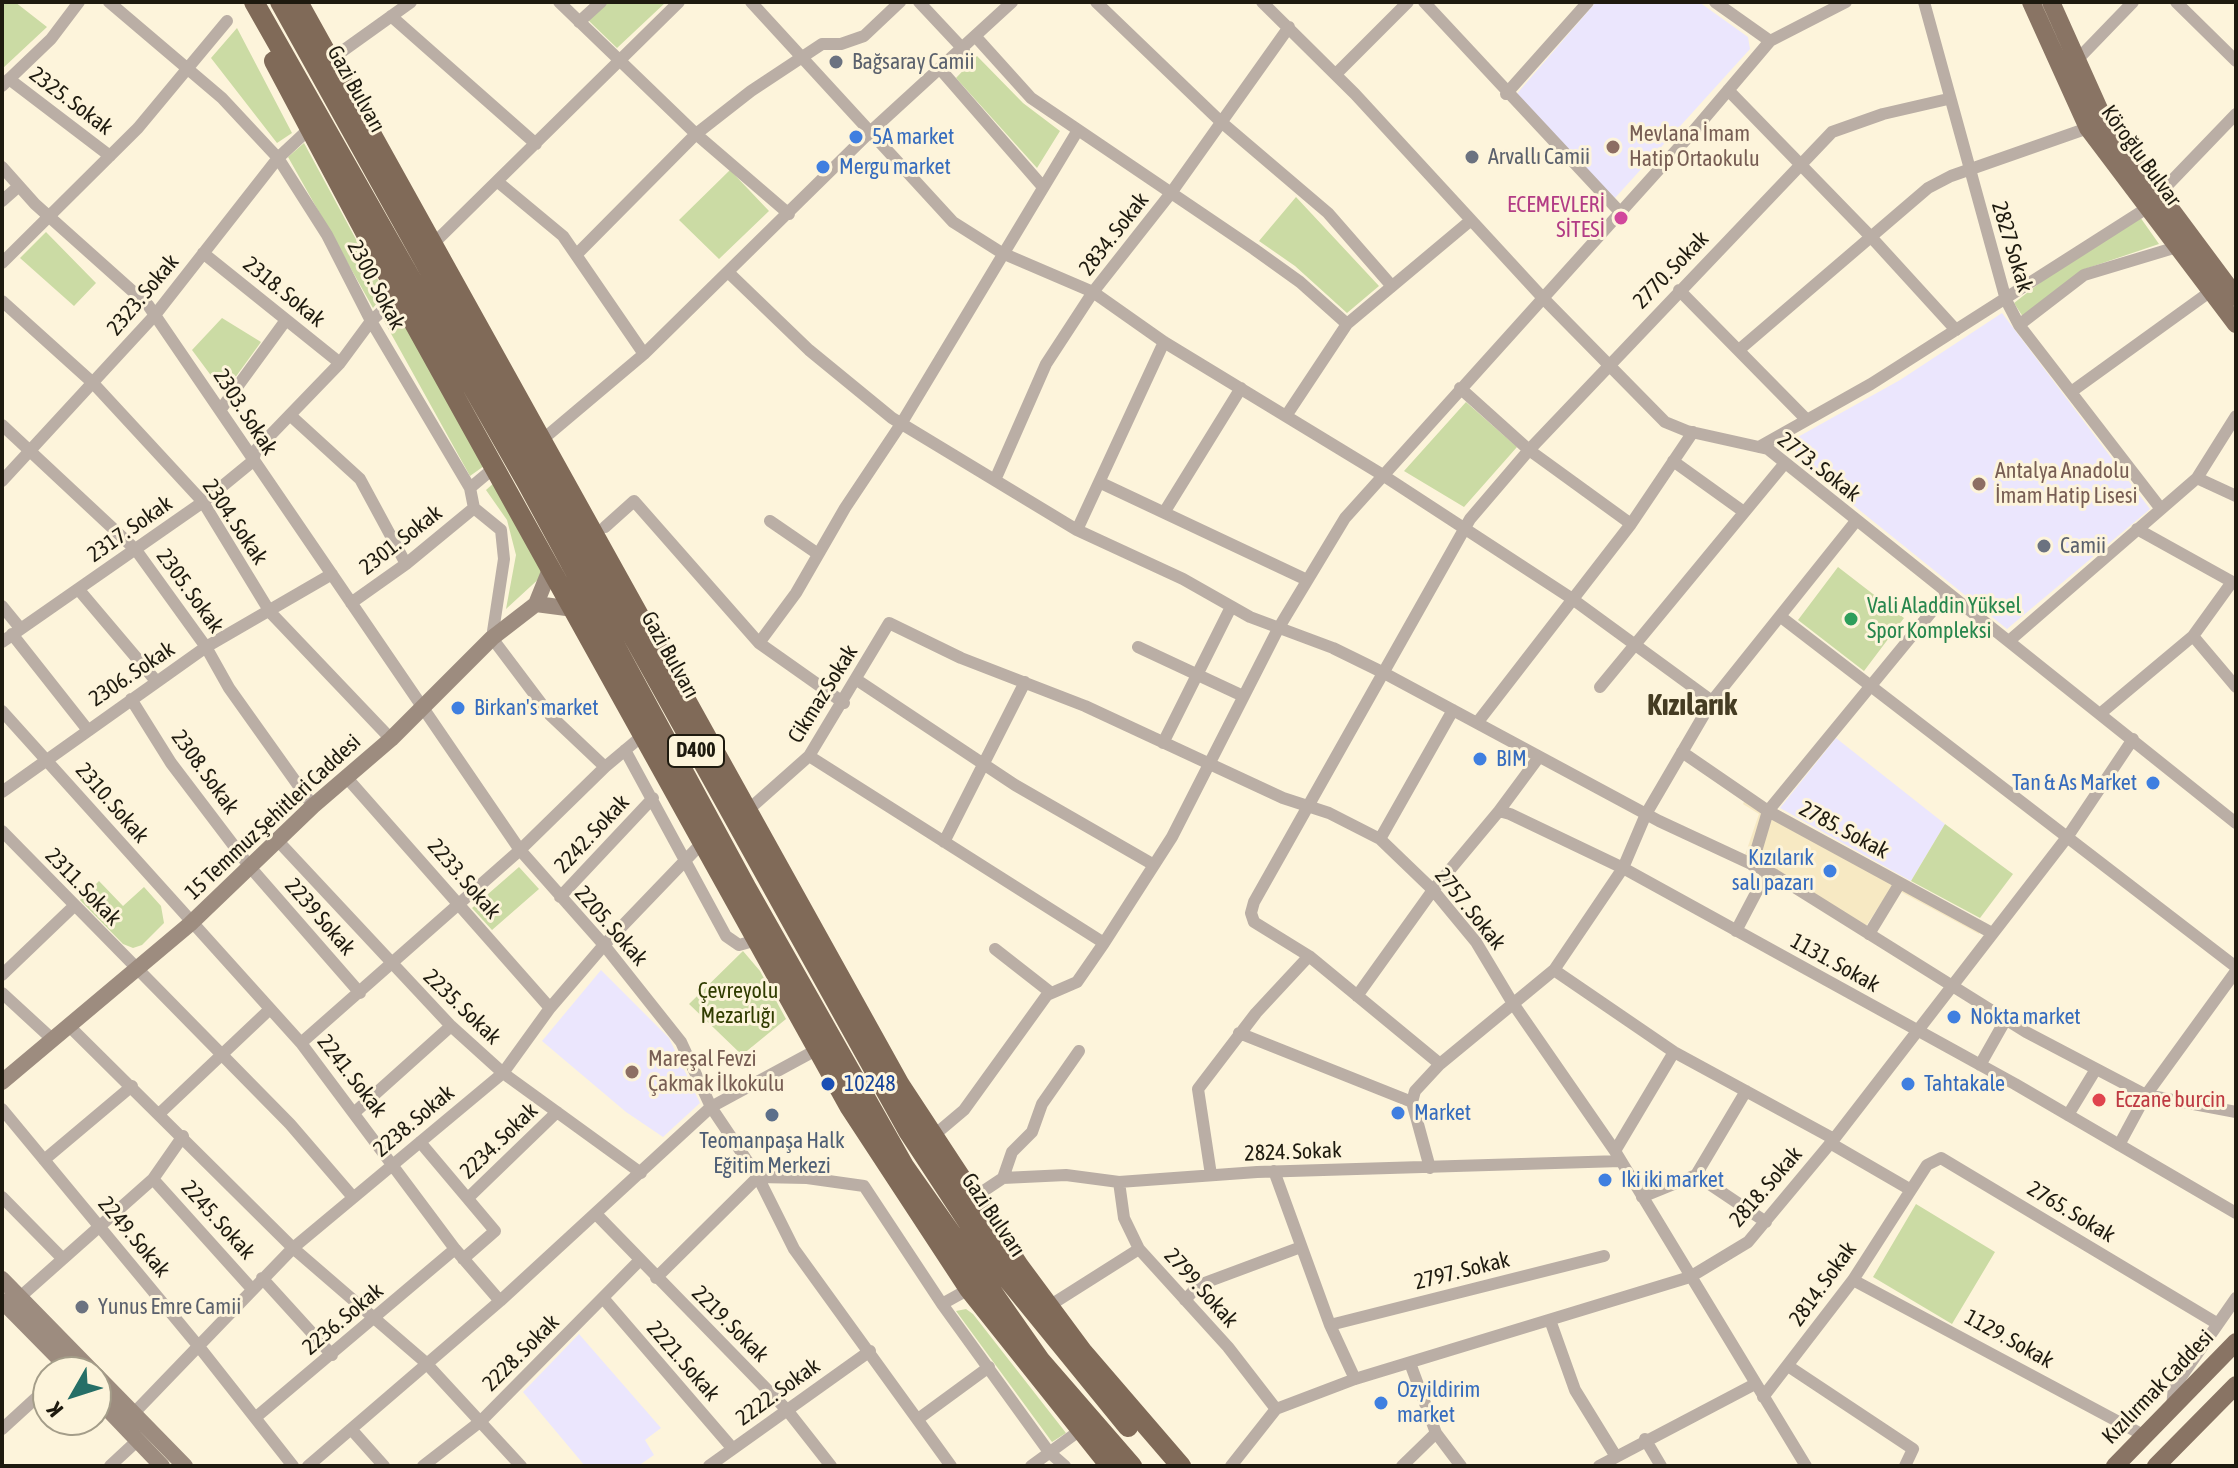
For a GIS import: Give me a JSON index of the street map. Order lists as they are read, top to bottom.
{
  "streets": {
    "highway": ["Gazi Bulvarı", "D400"],
    "main road": ["Köroğlu Bulvar", "15 Temmuz Şehitleri Caddesi", "Kızılırmak Caddesi"],
    "street": [
      "2325. Sokak",
      "2834. Sokak",
      "2827 Sokak",
      "2770. Sokak",
      "2300. Sokak",
      "2318. Sokak",
      "2323. Sokak",
      "2303. Sokak",
      "2773. Sokak",
      "2304. Sokak",
      "2317. Sokak",
      "2301. Sokak",
      "2305. Sokak",
      "2306. Sokak",
      "Cikmaz Sokak",
      "2308. Sokak",
      "2310. Sokak",
      "2785. Sokak",
      "2242. Sokak",
      "2233. Sokak",
      "2311. Sokak",
      "2757. Sokak",
      "2239 Sokak",
      "2205. Sokak",
      "1131. Sokak",
      "2235. Sokak",
      "2241. Sokak",
      "2238. Sokak",
      "2234. Sokak",
      "2824. Sokak",
      "2818. Sokak",
      "2765. Sokak",
      "2245. Sokak",
      "2249. Sokak",
      "2797. Sokak",
      "2814. Sokak",
      "2799. Sokak",
      "2236. Sokak",
      "2219. Sokak",
      "1129. Sokak",
      "2228. Sokak",
      "2221. Sokak",
      "2222. Sokak"
    ]
  },
  "crossings": [
    ["2834. Sokak", "2773. Sokak"],
    ["2827 Sokak", "2770. Sokak"],
    ["2770. Sokak", "2773. Sokak"],
    ["2770. Sokak", "2757. Sokak"],
    ["2300. Sokak", "2323. Sokak"],
    ["2300. Sokak", "2317. Sokak"],
    ["2300. Sokak", "2301. Sokak"],
    ["2318. Sokak", "2323. Sokak"],
    ["2318. Sokak", "2317. Sokak"],
    ["2323. Sokak", "2303. Sokak"],
    ["2323. Sokak", "2304. Sokak"],
    ["2323. Sokak", "2305. Sokak"],
    ["2303. Sokak", "2317. Sokak"],
    ["2303. Sokak", "2301. Sokak"],
    ["2303. Sokak", "2306. Sokak"],
    ["2303. Sokak", "15 Temmuz Şehitleri Caddesi"],
    ["2303. Sokak", "2205. Sokak"],
    ["2773. Sokak", "2818. Sokak"],
    ["2304. Sokak", "2317. Sokak"],
    ["2304. Sokak", "2306. Sokak"],
    ["2304. Sokak", "15 Temmuz Şehitleri Caddesi"],
    ["2317. Sokak", "2305. Sokak"],
    ["2305. Sokak", "2306. Sokak"],
    ["2305. Sokak", "15 Temmuz Şehitleri Caddesi"],
    ["2306. Sokak", "2308. Sokak"],
    ["2306. Sokak", "2310. Sokak"],
    ["Cikmaz Sokak", "2757. Sokak"],
    ["2308. Sokak", "15 Temmuz Şehitleri Caddesi"],
    ["2308. Sokak", "2239 Sokak"],
    ["2310. Sokak", "15 Temmuz Şehitleri Caddesi"],
    ["2310. Sokak", "2241. Sokak"],
    ["15 Temmuz Şehitleri Caddesi", "2233. Sokak"],
    ["15 Temmuz Şehitleri Caddesi", "2311. Sokak"],
    ["15 Temmuz Şehitleri Caddesi", "2239 Sokak"],
    ["15 Temmuz Şehitleri Caddesi", "2205. Sokak"],
    ["15 Temmuz Şehitleri Caddesi", "2235. Sokak"],
    ["15 Temmuz Şehitleri Caddesi", "2241. Sokak"],
    ["2785. Sokak", "2818. Sokak"],
    ["2242. Sokak", "2205. Sokak"],
    ["2233. Sokak", "2238. Sokak"],
    ["2311. Sokak", "2238. Sokak"],
    ["2757. Sokak", "2824. Sokak"],
    ["2757. Sokak", "2818. Sokak"],
    ["2757. Sokak", "2814. Sokak"],
    ["2205. Sokak", "2238. Sokak"],
    ["2205. Sokak", "2222. Sokak"],
    ["1131. Sokak", "2818. Sokak"],
    ["2235. Sokak", "2238. Sokak"],
    ["2235. Sokak", "2234. Sokak"],
    ["2241. Sokak", "2238. Sokak"],
    ["2241. Sokak", "2236. Sokak"],
    ["2238. Sokak", "2245. Sokak"],
    ["2238. Sokak", "2249. Sokak"],
    ["2234. Sokak", "2236. Sokak"],
    ["2824. Sokak", "2799. Sokak"],
    ["2818. Sokak", "2799. Sokak"],
    ["2765. Sokak", "2814. Sokak"],
    ["2245. Sokak", "2236. Sokak"],
    ["2249. Sokak", "2236. Sokak"],
    ["2814. Sokak", "1129. Sokak"],
    ["2219. Sokak", "2228. Sokak"],
    ["2219. Sokak", "2222. Sokak"],
    ["1129. Sokak", "Kızılırmak Caddesi"],
    ["2228. Sokak", "2221. Sokak"],
    ["2221. Sokak", "2222. Sokak"]
  ],
  "districts": ["Kızılarık"],
  "parks": ["Çevreyolu Mezarlığı"],
  "places": [
    "Bağsaray Camii",
    "5A market",
    "Mevlana İmam Hatip Ortaokulu",
    "Arvallı Camii",
    "Mergu market",
    "ECEMEVLERİ SİTESİ",
    "Antalya Anadolu İmam Hatip Lisesi",
    "Camii",
    "Vali Aladdin Yüksel Spor Kompleksi",
    "Birkan's market",
    "BIM",
    "Tan & As Market",
    "Kızılarık salı pazarı",
    "Nokta market",
    "Mareşal Fevzi Çakmak İlkokulu",
    "10248",
    "Tahtakale",
    "Eczane burcin",
    "Market",
    "Teomanpaşa Halk Eğitim Merkezi",
    "Iki iki market",
    "Yunus Emre Camii",
    "Ozyildirim market"
  ],
  "north": "bottom left"
}
